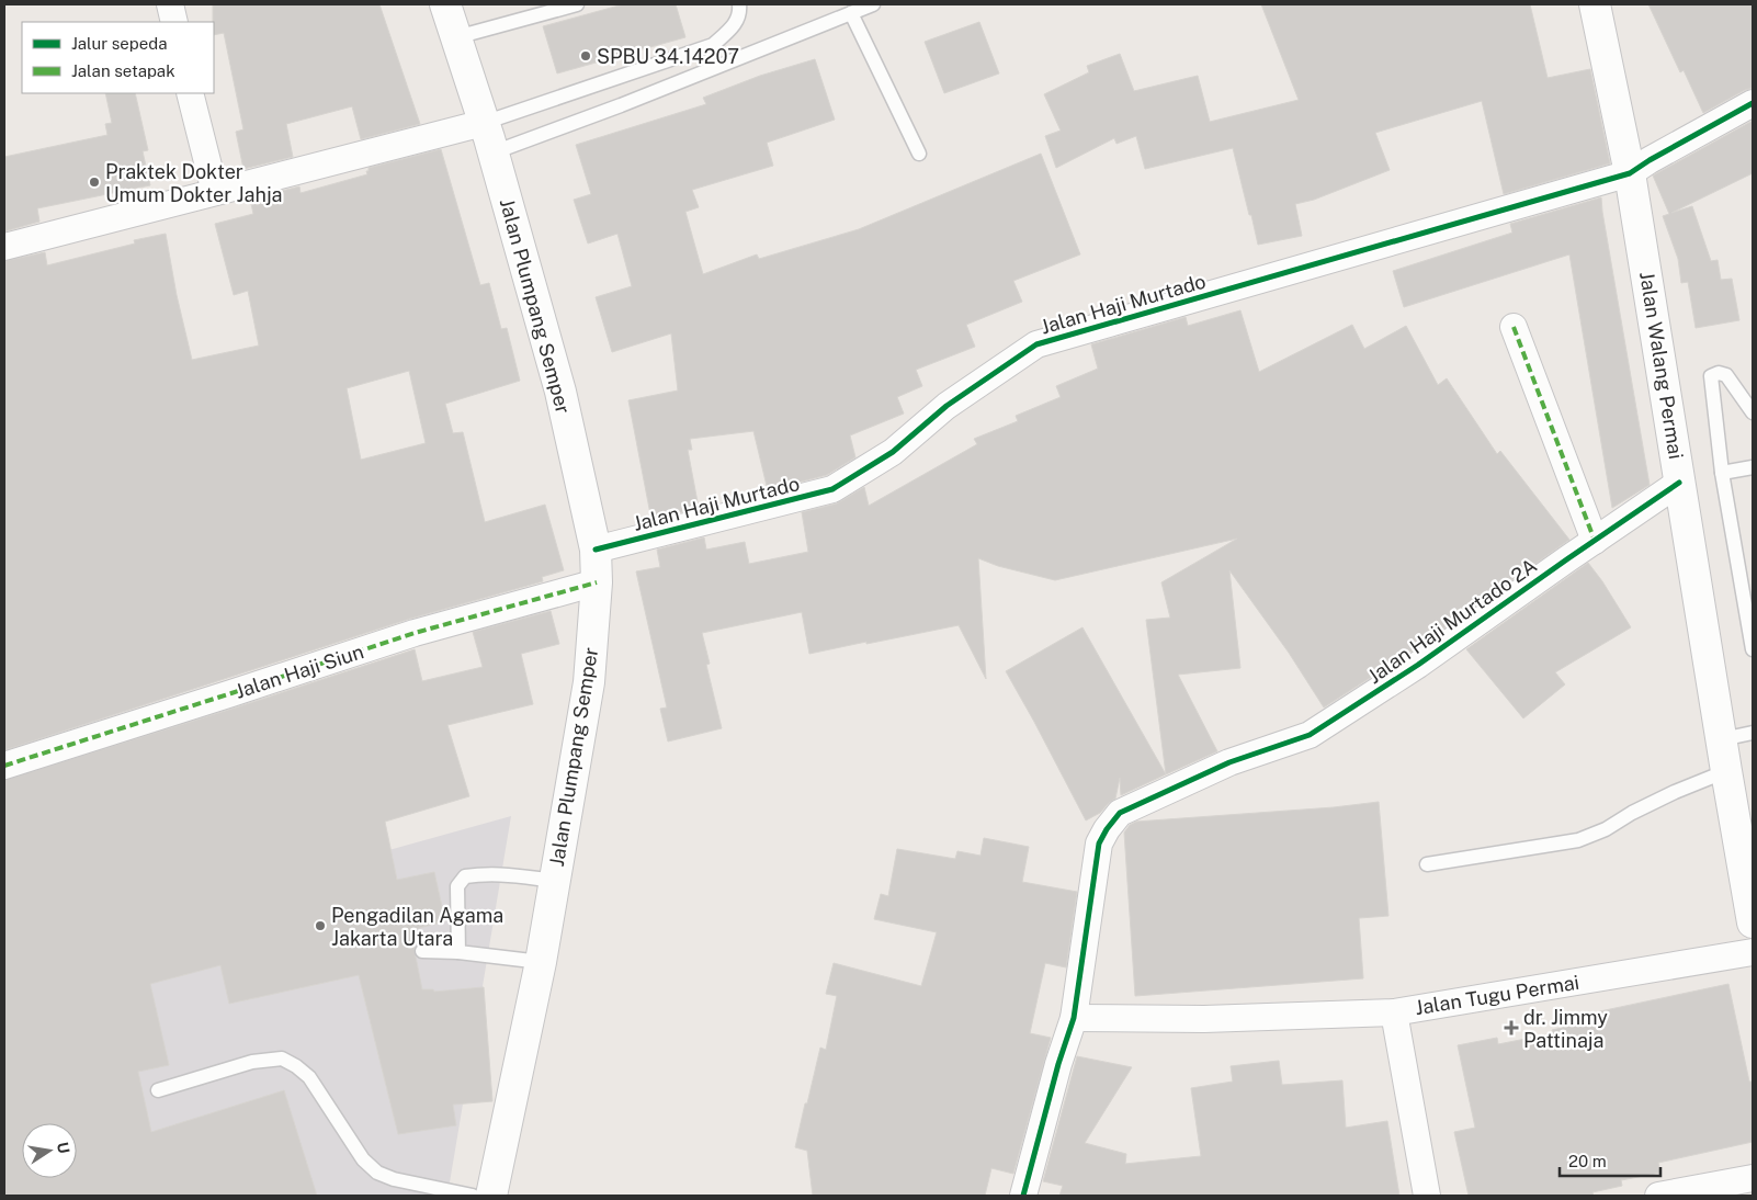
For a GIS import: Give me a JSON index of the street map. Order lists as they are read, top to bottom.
{
  "streets": {
    "main road": ["Jalan Plumpang Semper", "Jalan Walang Permai"],
    "street": [
      "Jalan Haji Murtado",
      "Jalan Haji Murtado 2A",
      "Jalan Haji Siun",
      "Jalan Tugu Permai"
    ]
  },
  "crossings": [
    ["Jalan Haji Murtado", "Jalan Plumpang Semper"],
    ["Jalan Haji Murtado", "Jalan Walang Permai"],
    ["Jalan Plumpang Semper", "Jalan Haji Siun"],
    ["Jalan Walang Permai", "Jalan Haji Murtado 2A"]
  ],
  "places": {
    "other": ["SPBU 34.14207", "Praktek Dokter Umum Dokter Jahja", "Pengadilan Agama Jakarta Utara"],
    "health": ["dr. Jimmy Pattinaja"]
  },
  "legend": ["Jalur sepeda", "Jalan setapak"],
  "scale_bar": "20 m",
  "north": "right"
}
